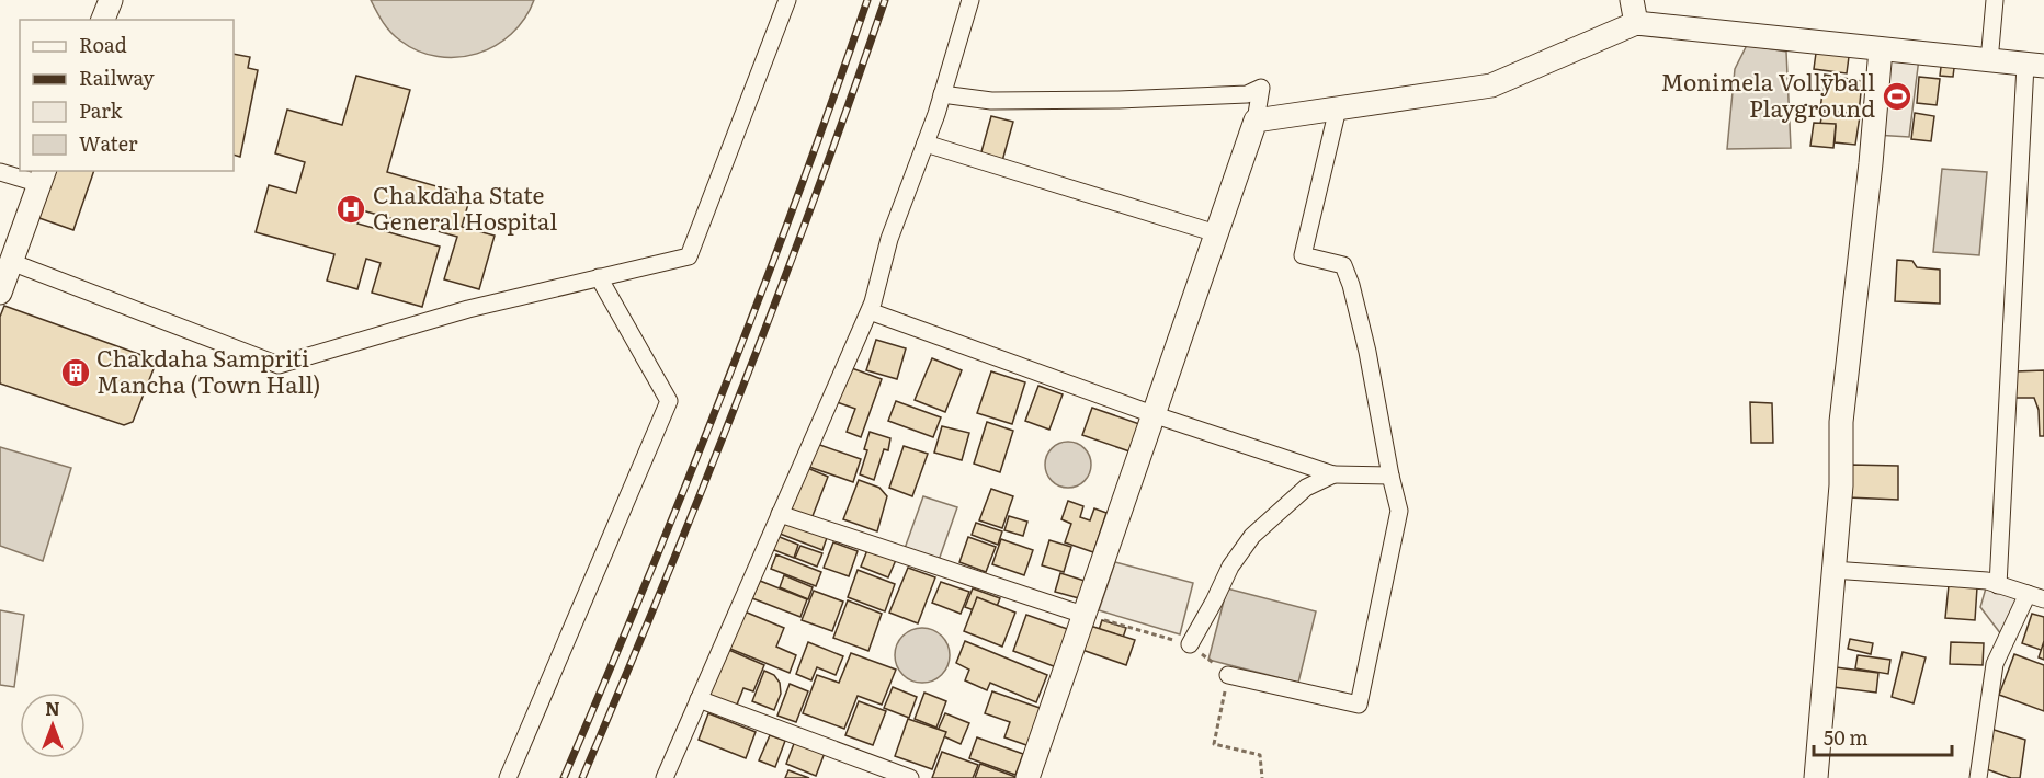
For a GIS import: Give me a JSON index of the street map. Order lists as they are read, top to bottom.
{
  "places": {
    "sports": ["Monimela Vollyball Playground"],
    "hospital": ["Chakdaha State General Hospital"],
    "building": ["Chakdaha Sampriti Mancha (Town Hall)"]
  },
  "legend": [
    "Road",
    "Railway",
    "Park",
    "Water"
  ],
  "scale_bar": "50 m",
  "north": "top"
}
